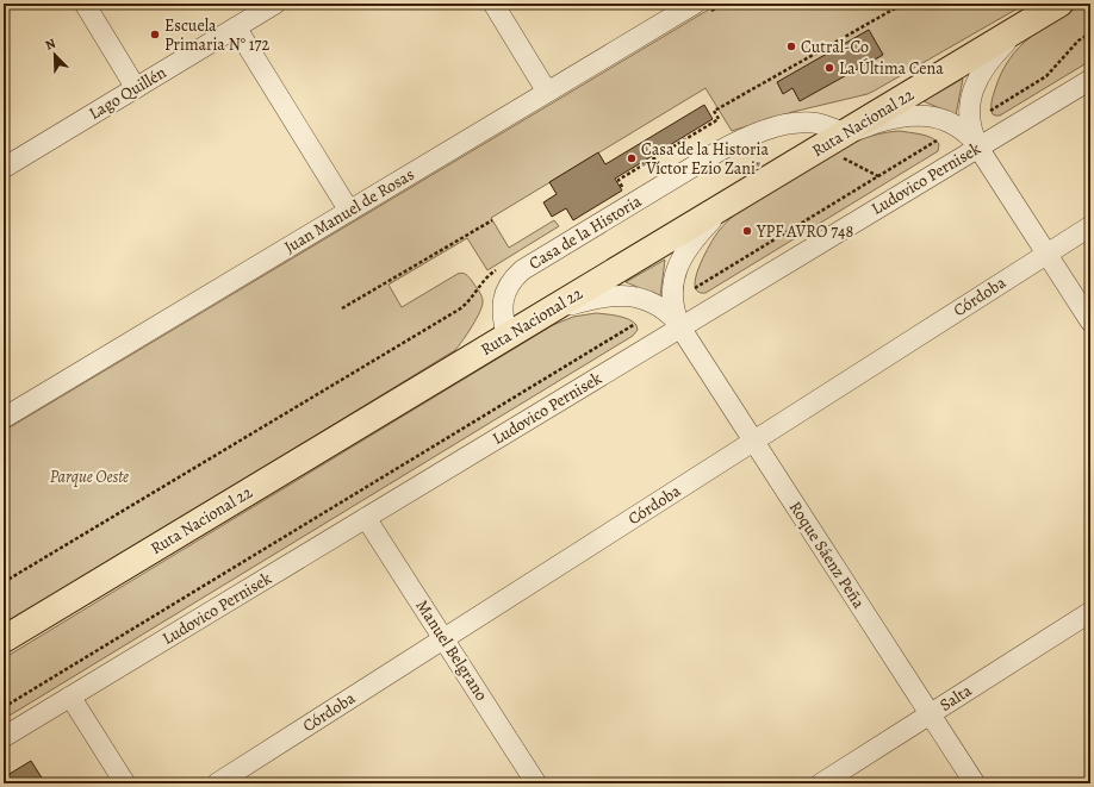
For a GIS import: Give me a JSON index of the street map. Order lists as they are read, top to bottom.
{
  "streets": {
    "highway": ["Ruta Nacional 22"],
    "street": [
      "Lago Quillén",
      "Ludovico Pernisek",
      "Juan Manuel de Rosas",
      "Casa de la Historia",
      "Córdoba",
      "Roque Sáenz Peña",
      "Manuel Belgrano",
      "Salta"
    ]
  },
  "crossings": [
    ["Ruta Nacional 22", "Casa de la Historia"],
    ["Ludovico Pernisek", "Roque Sáenz Peña"],
    ["Ludovico Pernisek", "Manuel Belgrano"],
    ["Córdoba", "Roque Sáenz Peña"],
    ["Córdoba", "Manuel Belgrano"],
    ["Roque Sáenz Peña", "Salta"]
  ],
  "parks": ["Parque Oeste"],
  "places": [
    "Escuela Primaria N° 172",
    "Cutral-Co",
    "La Última Cena",
    "Casa de la Historia \"Víctor Ezio Zani\"",
    "YPF AVRO 748"
  ],
  "north": "top left"
}
